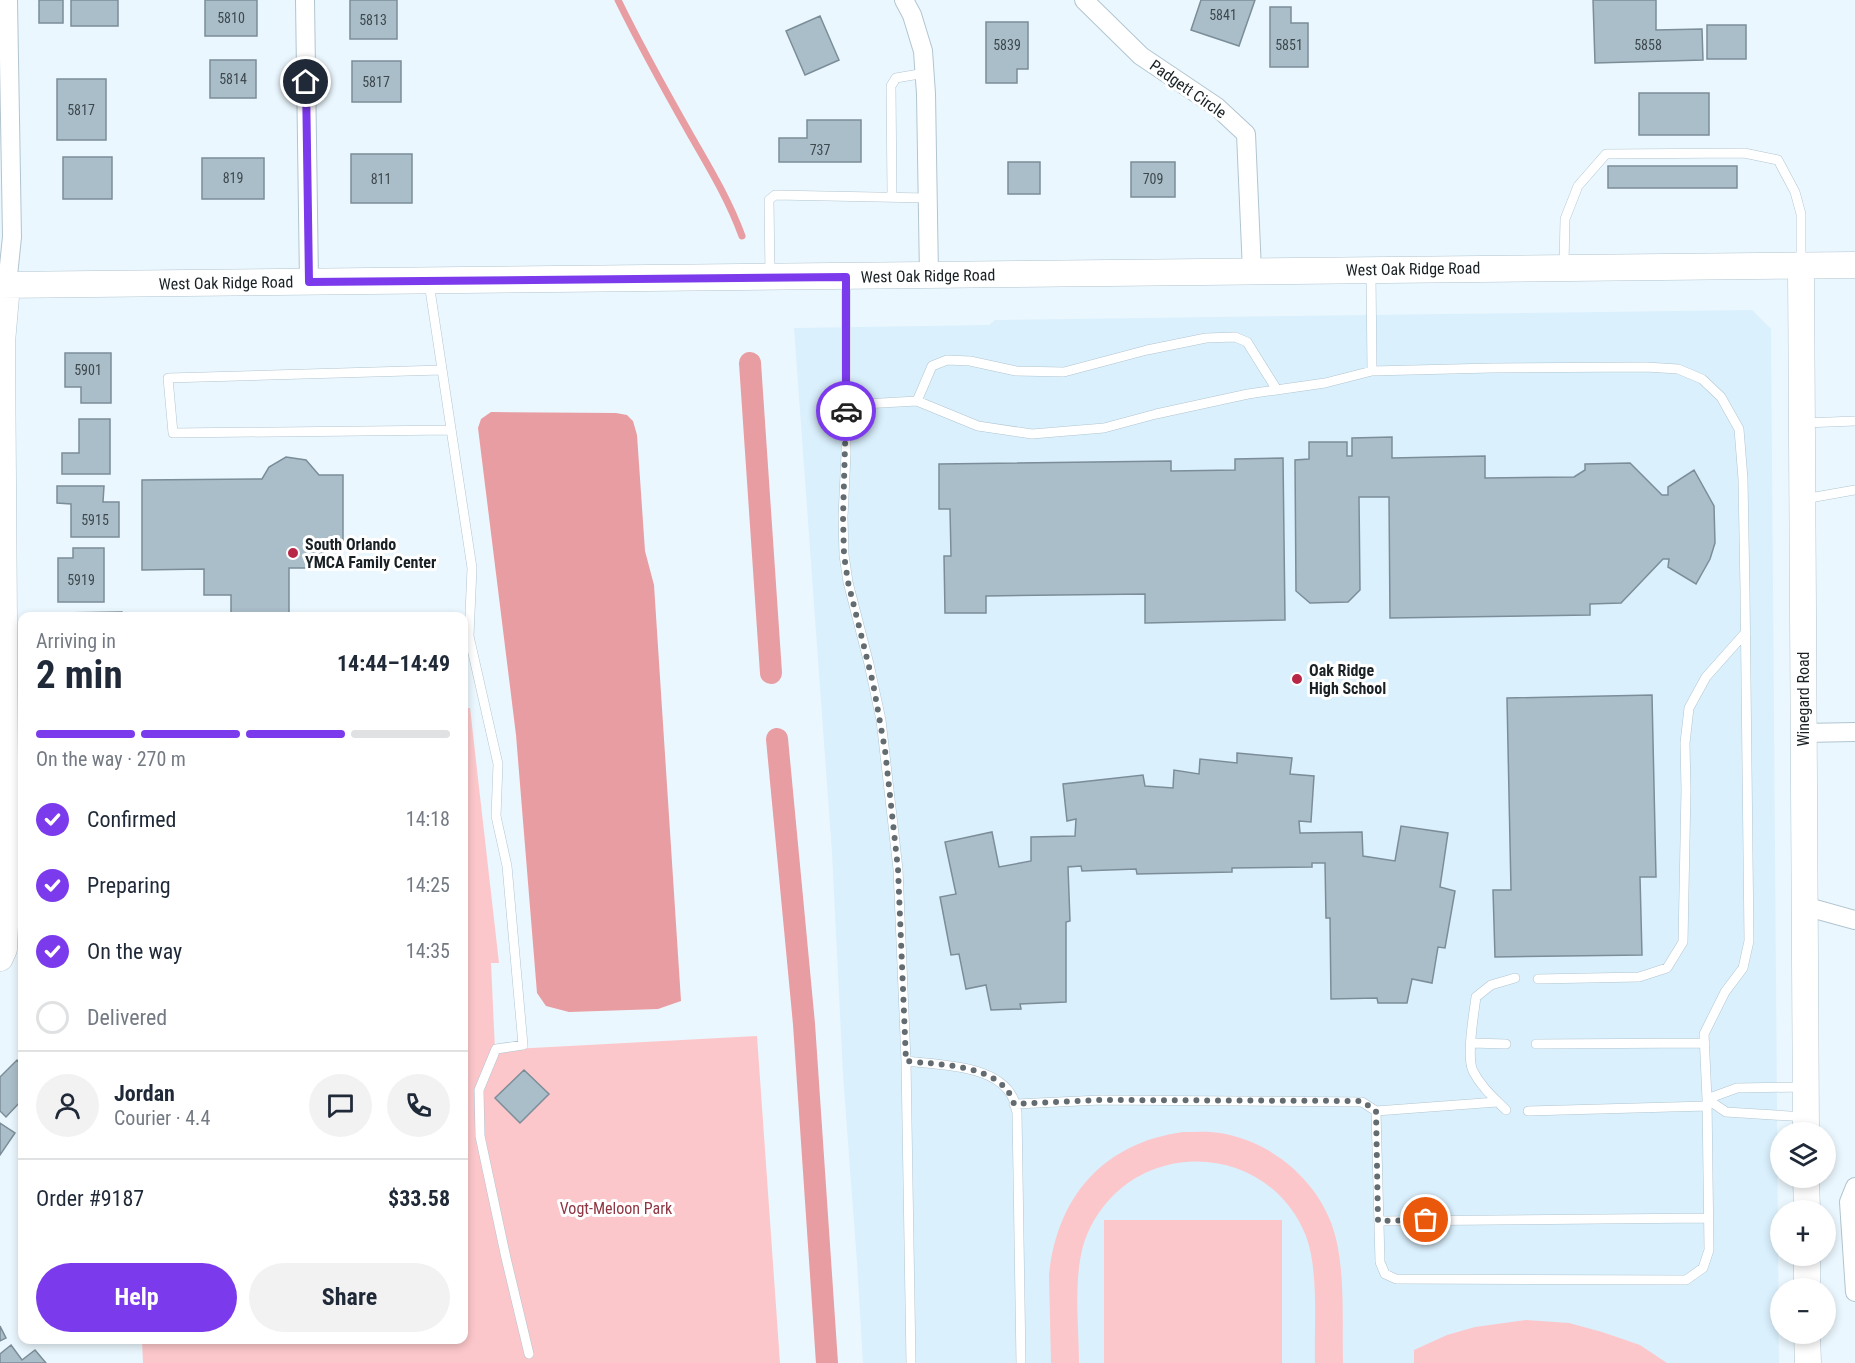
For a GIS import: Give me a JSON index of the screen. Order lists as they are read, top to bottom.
{
  "streets": {
    "main road": ["West Oak Ridge Road", "Winegard Road"],
    "street": ["Padgett Circle"]
  },
  "crossings": [
    ["Padgett Circle", "West Oak Ridge Road"],
    ["West Oak Ridge Road", "Winegard Road"]
  ],
  "parks": ["Vogt-Meloon Park"],
  "places": ["South Orlando YMCA Family Center", "Oak Ridge High School"],
  "house_numbers": [
    "5841",
    "5810",
    "5813",
    "5839",
    "5851",
    "5858",
    "5814",
    "5817",
    "5817",
    "737",
    "819",
    "811",
    "709",
    "5901",
    "5915",
    "5919"
  ],
  "page": {
    "heading": ["2 min", "Arriving in", "14:44–14:49"],
    "panel": [
      "Jordan",
      "Courier · 4.4",
      "Order #9187",
      "$33.58"
    ],
    "bar": "On the way · 270 m",
    "list": [
      ["Confirmed", "14:18"],
      ["Preparing", "14:25"],
      ["On the way", "14:35"],
      "Delivered"
    ],
    "map_buttons": ["+", "−"],
    "buttons": ["Help", "Share"]
  }
}
